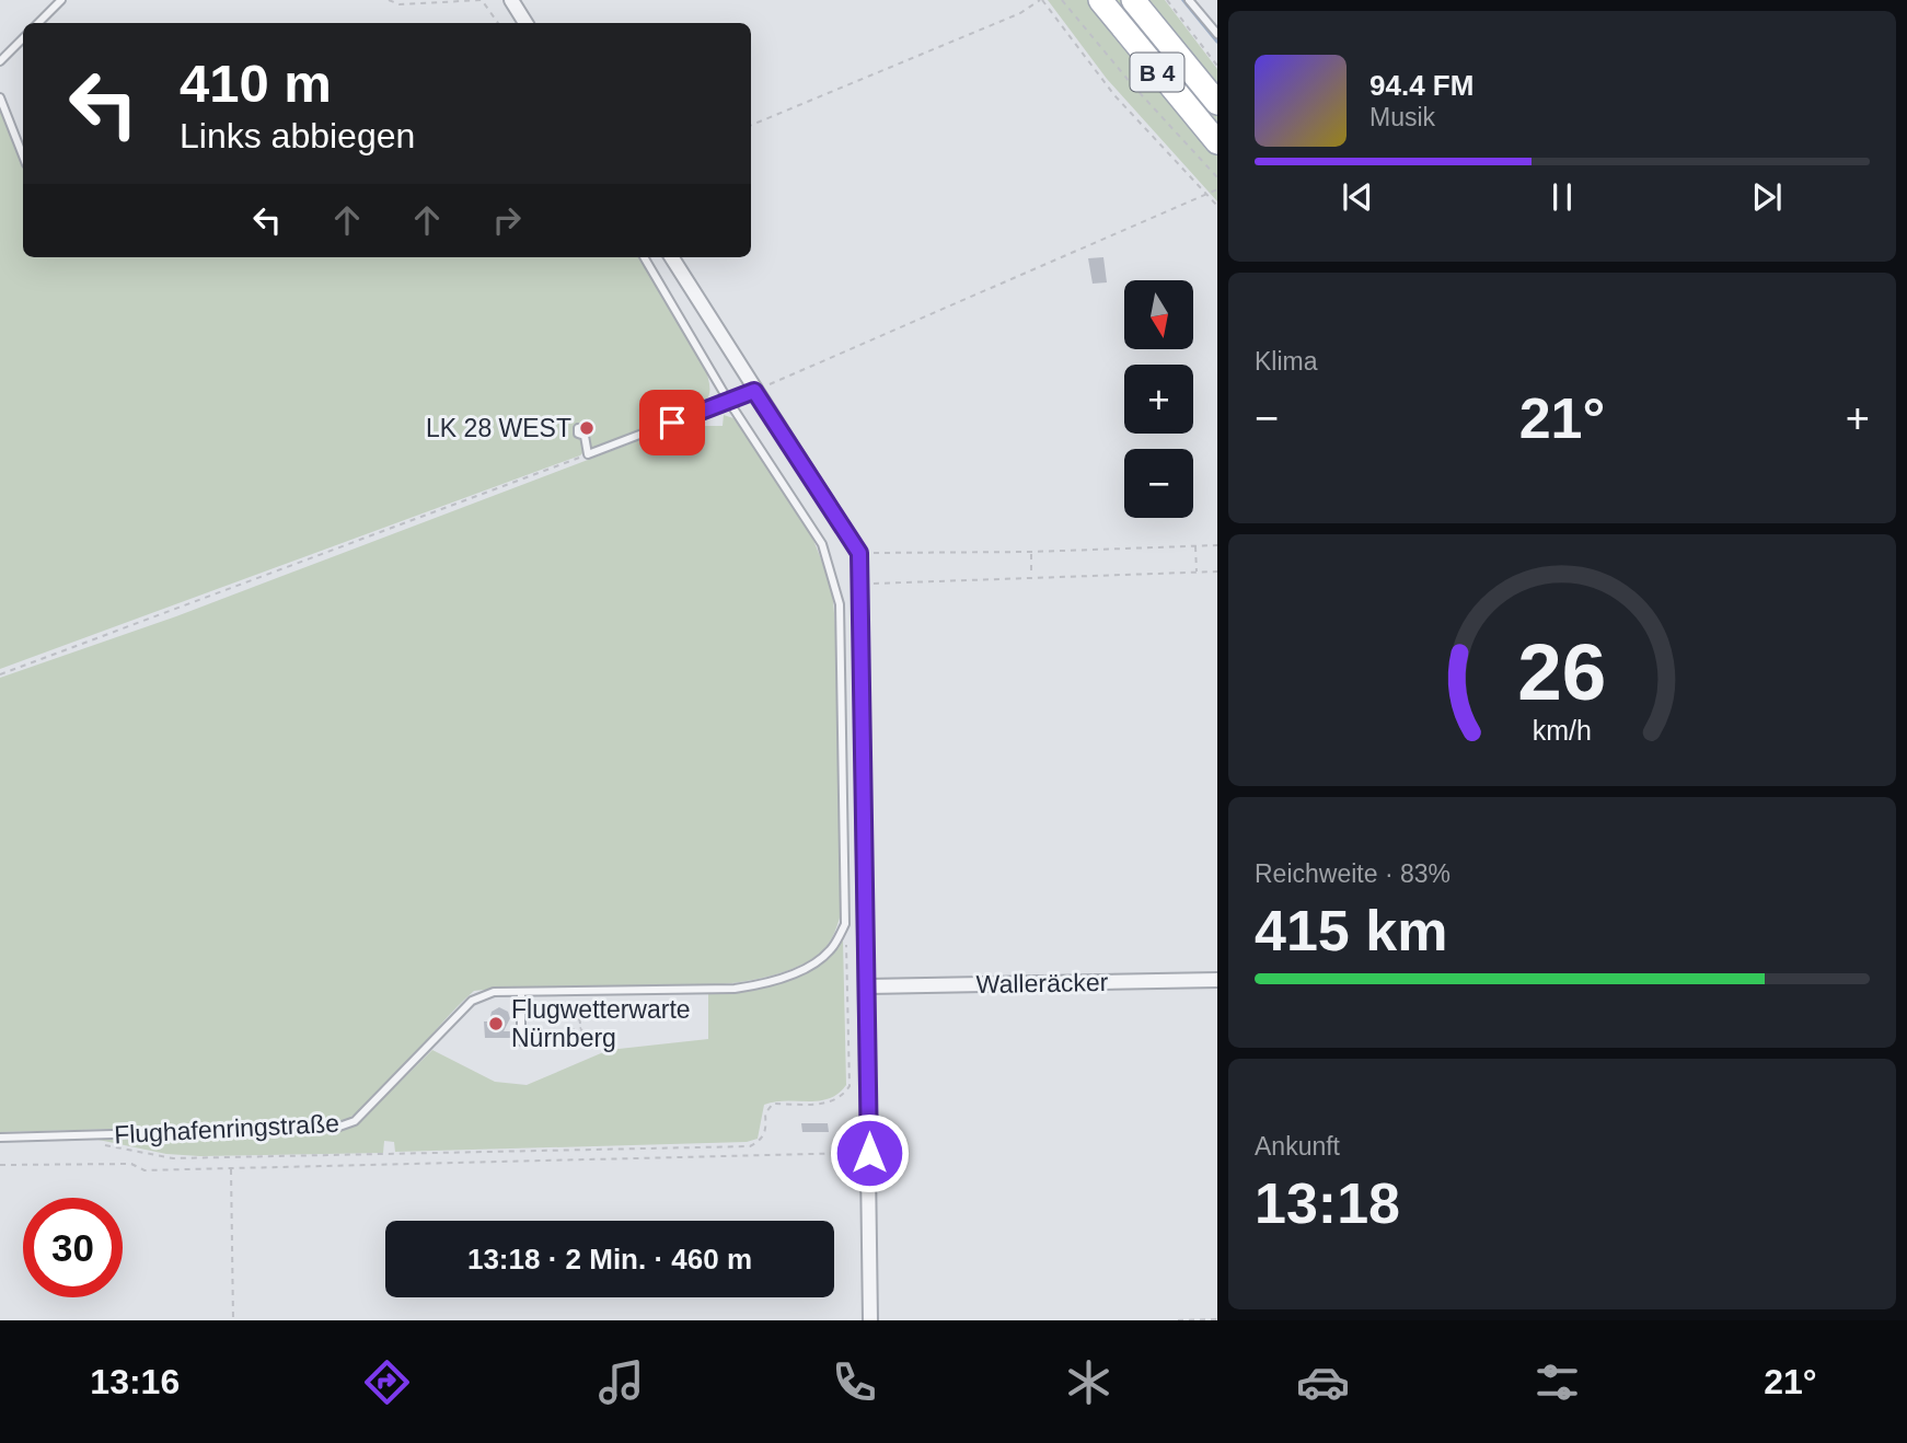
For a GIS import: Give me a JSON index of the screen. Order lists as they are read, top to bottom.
{
  "streets": {
    "main road": ["B 4"],
    "street": ["Walleräcker"],
    "lane": ["Flughafenringstraße"]
  },
  "places": ["LK 28 WEST", "Flugwetterwarte Nürnberg"],
  "north": "bottom",
  "page": {
    "turn": ["410 m", "Links abbiegen"],
    "song": ["94.4 FM", "Musik"],
    "tile": [
      "Klima",
      ["Reichweite · 83%", "415 km"],
      ["Ankunft", "13:18"]
    ],
    "map_buttons": ["+", "−"],
    "heat": ["−", "21°", "+"],
    "limit": "30",
    "trip": "13:18 · 2 Min. · 460 m",
    "tabs": ["13:16", "21°"],
    "gauge": ["26", "km/h"]
  }
}
